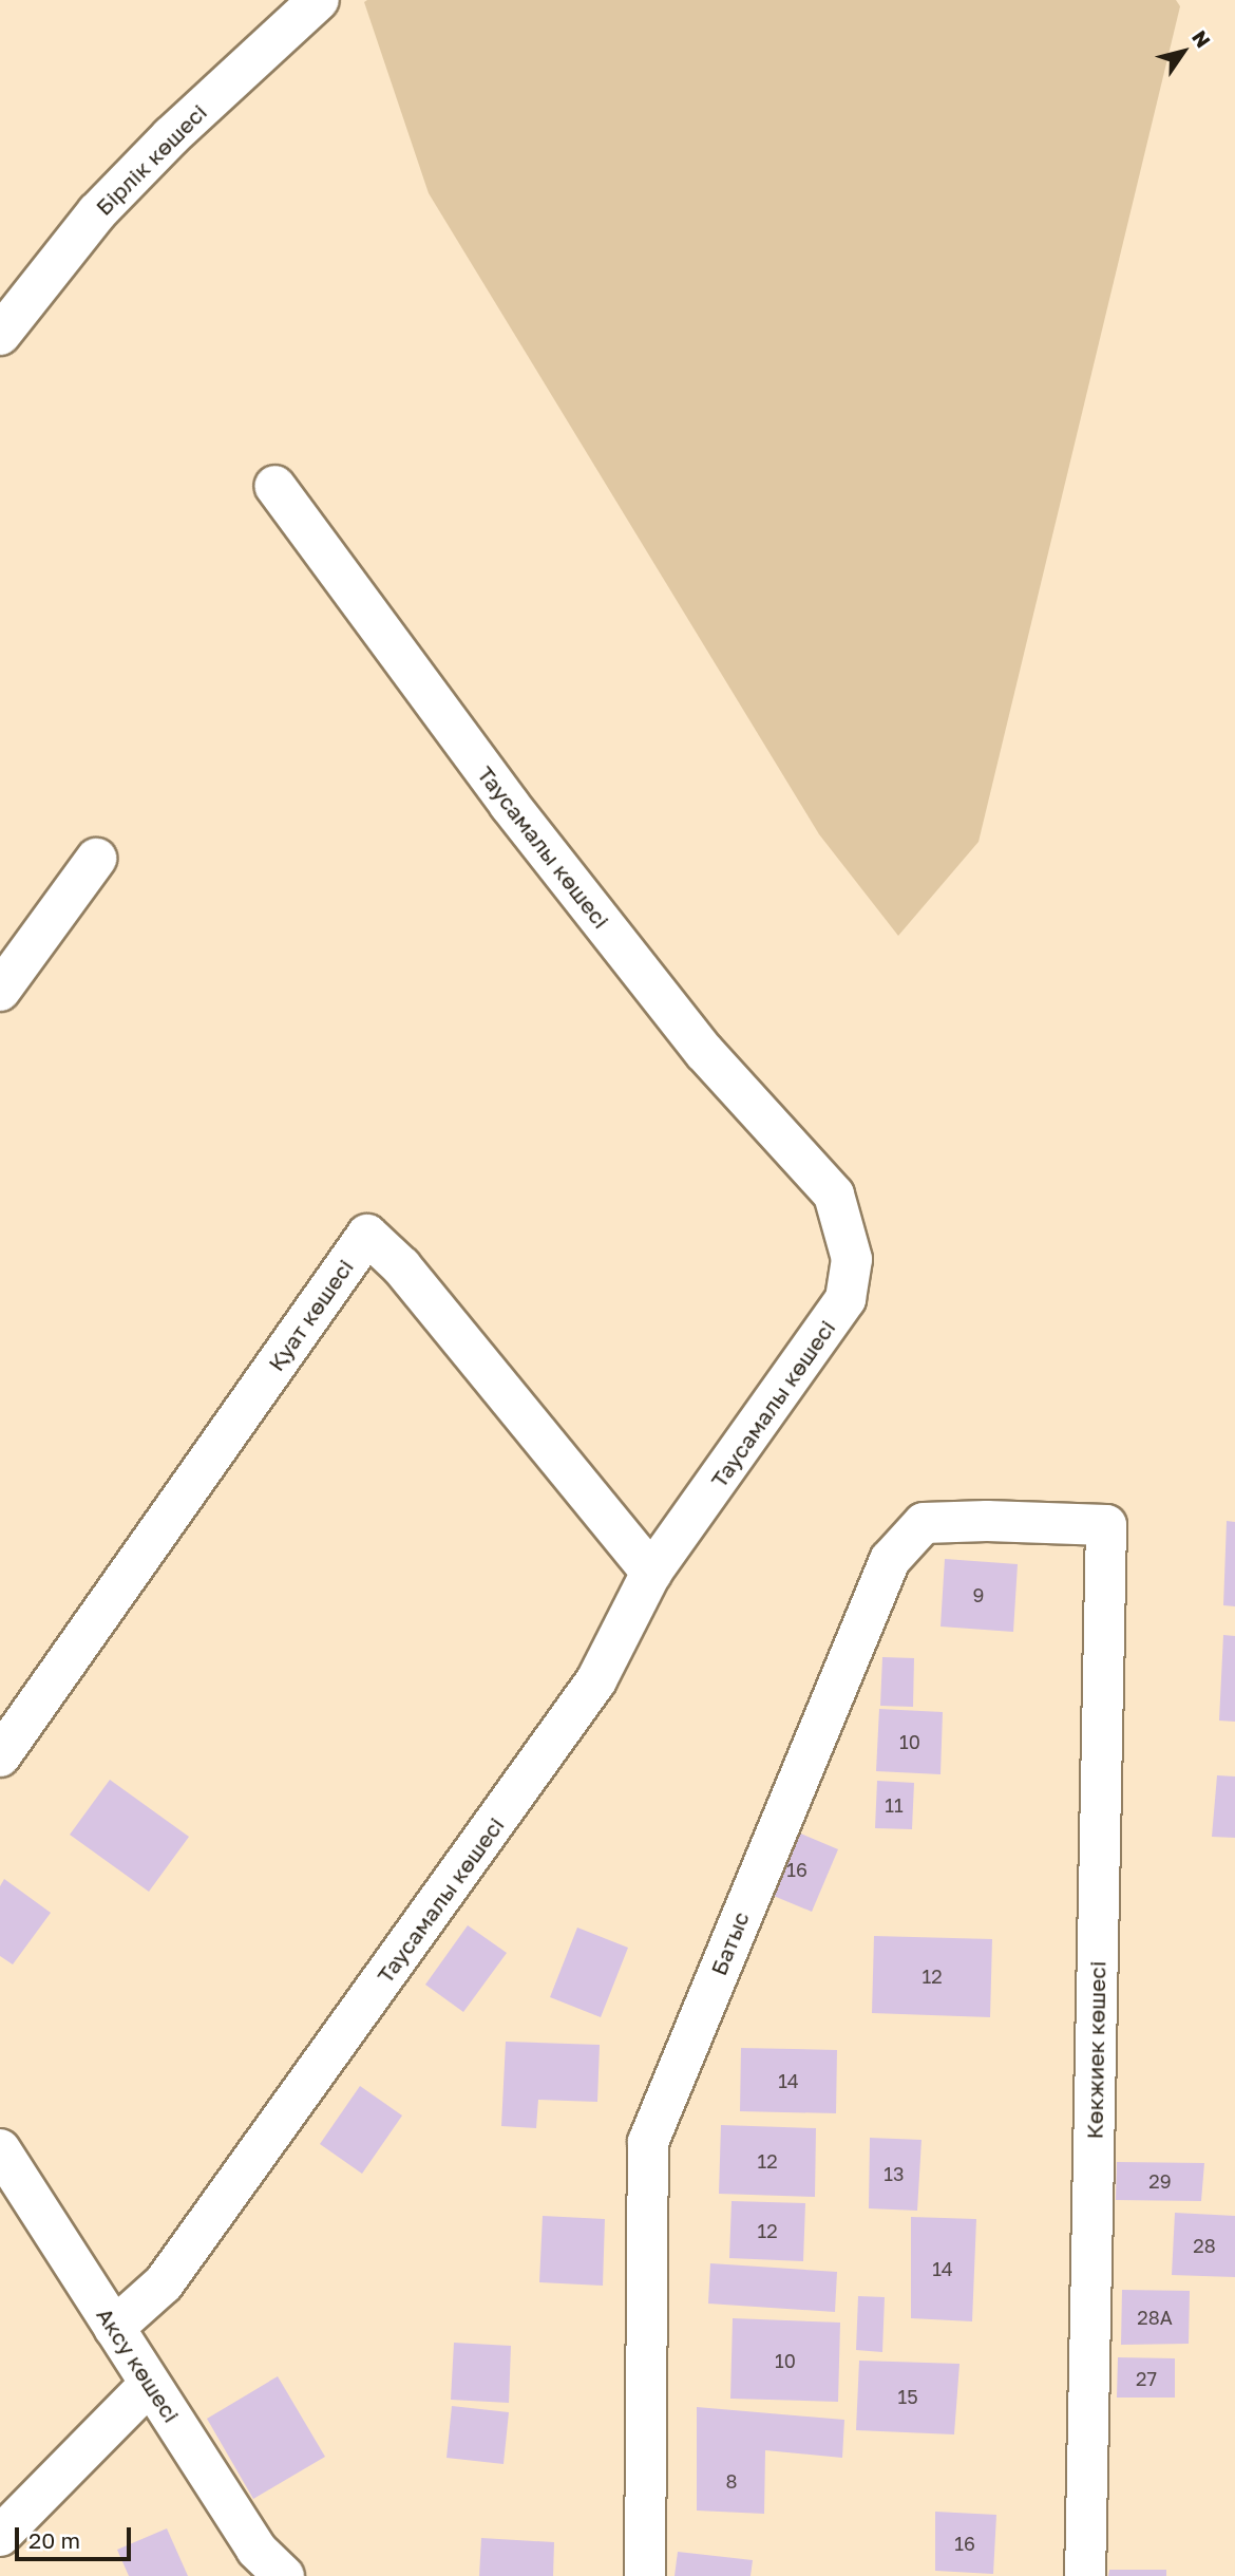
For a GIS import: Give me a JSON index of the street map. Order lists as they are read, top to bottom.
{
  "streets": {
    "street": [
      "Бірлік көшесі",
      "Таусамалы көшесі",
      "Қуат көшесі",
      "Батыс",
      "Көкжиек көшесі",
      "Аксу көшесі"
    ]
  },
  "crossings": [
    ["Таусамалы көшесі", "Қуат көшесі"],
    ["Таусамалы көшесі", "Аксу көшесі"],
    ["Батыс", "Көкжиек көшесі"]
  ],
  "house_numbers": [
    "9",
    "10",
    "11",
    "16",
    "12",
    "14",
    "12",
    "13",
    "29",
    "12",
    "28",
    "14",
    "28А",
    "10",
    "27",
    "15",
    "8",
    "16"
  ],
  "scale_bar": "20 m",
  "north": "top right"
}
